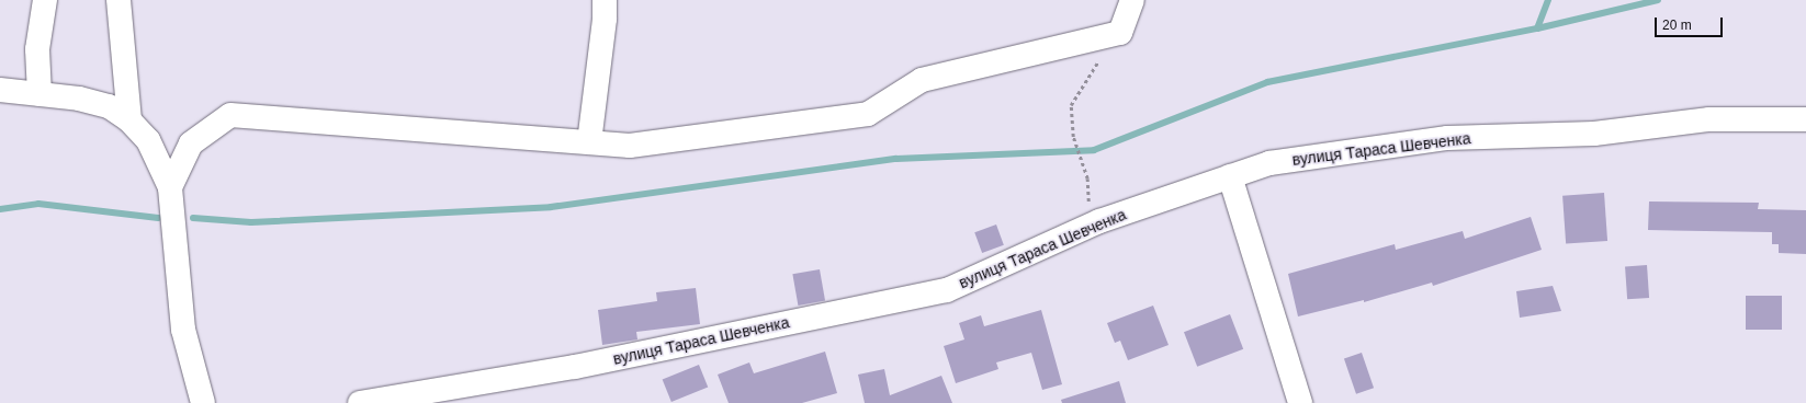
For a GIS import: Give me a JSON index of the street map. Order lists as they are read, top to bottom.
{
  "streets": {
    "street": ["вулиця Тараса Шевченка"]
  },
  "scale_bar": "20 m"
}
